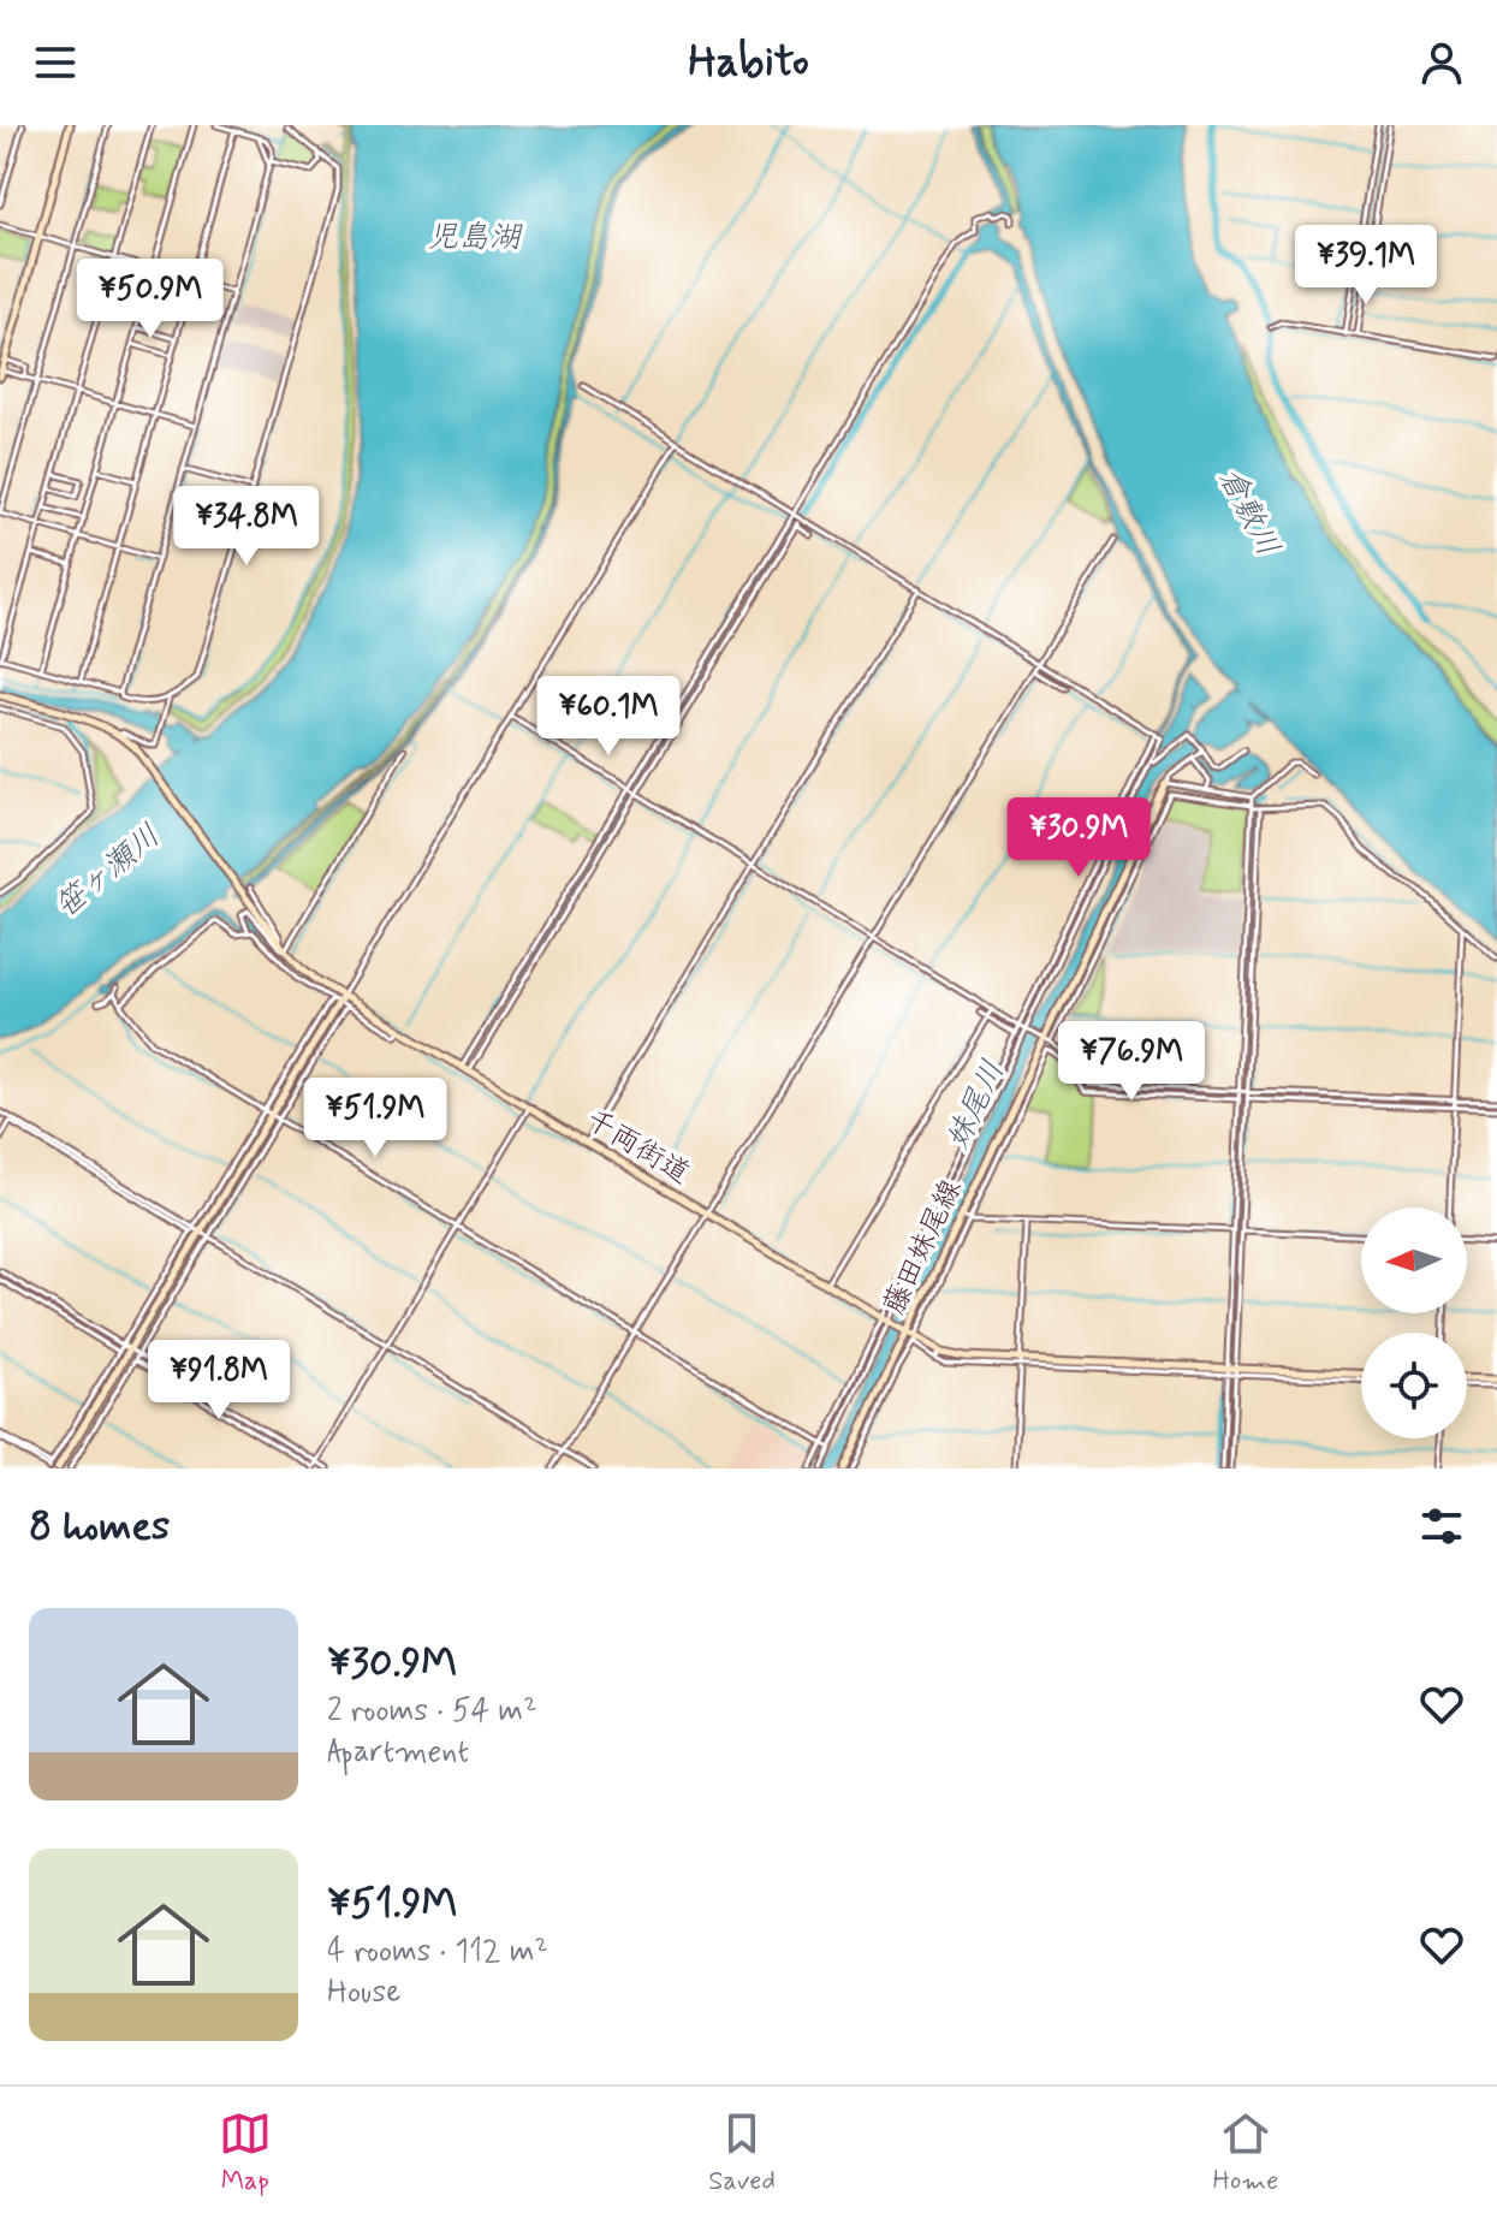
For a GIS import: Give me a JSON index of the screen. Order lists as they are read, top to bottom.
{
  "streets": {
    "street": ["千両街道", "藤田妹尾線"]
  },
  "crossings": [
    ["千両街道", "藤田妹尾線"]
  ],
  "water": [
    "児島湖",
    "倉敷川",
    "笹ヶ瀬川",
    "妹尾川"
  ],
  "north": "left",
  "page": {
    "header": "Habito",
    "price": [
      "¥39.1M",
      "¥50.9M",
      "¥34.8M",
      "¥60.1M",
      "¥30.9M",
      "¥76.9M",
      "¥51.9M",
      "¥91.8M"
    ],
    "heading": "8 homes",
    "list": [
      {
        "name": "¥30.9M",
        "note": "2 rooms · 54 m² · Apartment"
      },
      {
        "name": "¥51.9M",
        "note": "4 rooms · 112 m² · House"
      }
    ],
    "tabs": ["Map", "Saved", "Home"]
  }
}
